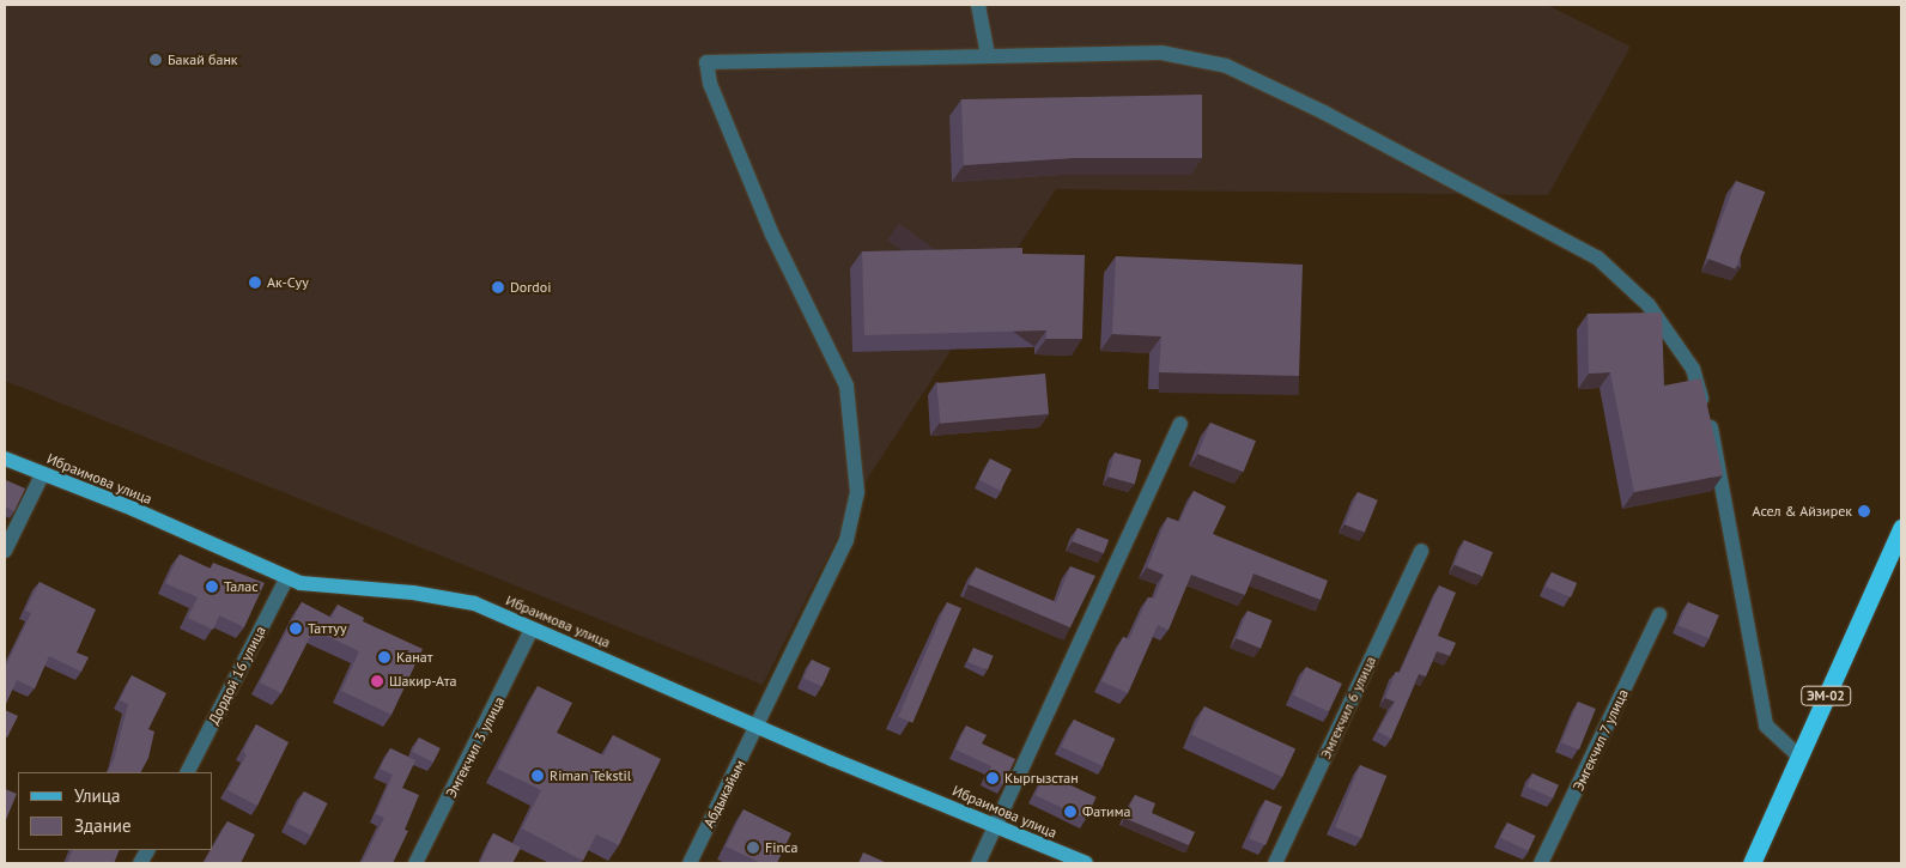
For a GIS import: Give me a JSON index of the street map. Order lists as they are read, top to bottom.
{
  "streets": {
    "highway": ["ЭМ-02"],
    "main road": ["Ибраимова улица"],
    "street": [
      "Дордой 16 улица",
      "Эмгекчил 6 улица",
      "Эмгекчил 7 улица",
      "Эмгекчил 3 улица",
      "Абдыкайым"
    ]
  },
  "crossings": [
    ["Ибраимова улица", "Дордой 16 улица"],
    ["Ибраимова улица", "Эмгекчил 3 улица"],
    ["Ибраимова улица", "Абдыкайым"]
  ],
  "places": [
    "Бакай банк",
    "Ак-Суу",
    "Dordoi",
    "Асел & Айзирек",
    "Талас",
    "Таттуу",
    "Канат",
    "Шакир-Ата",
    "Riman Tekstil",
    "Кыргызстан",
    "Фатима",
    "Finca"
  ],
  "legend": ["Улица", "Здание"]
}
